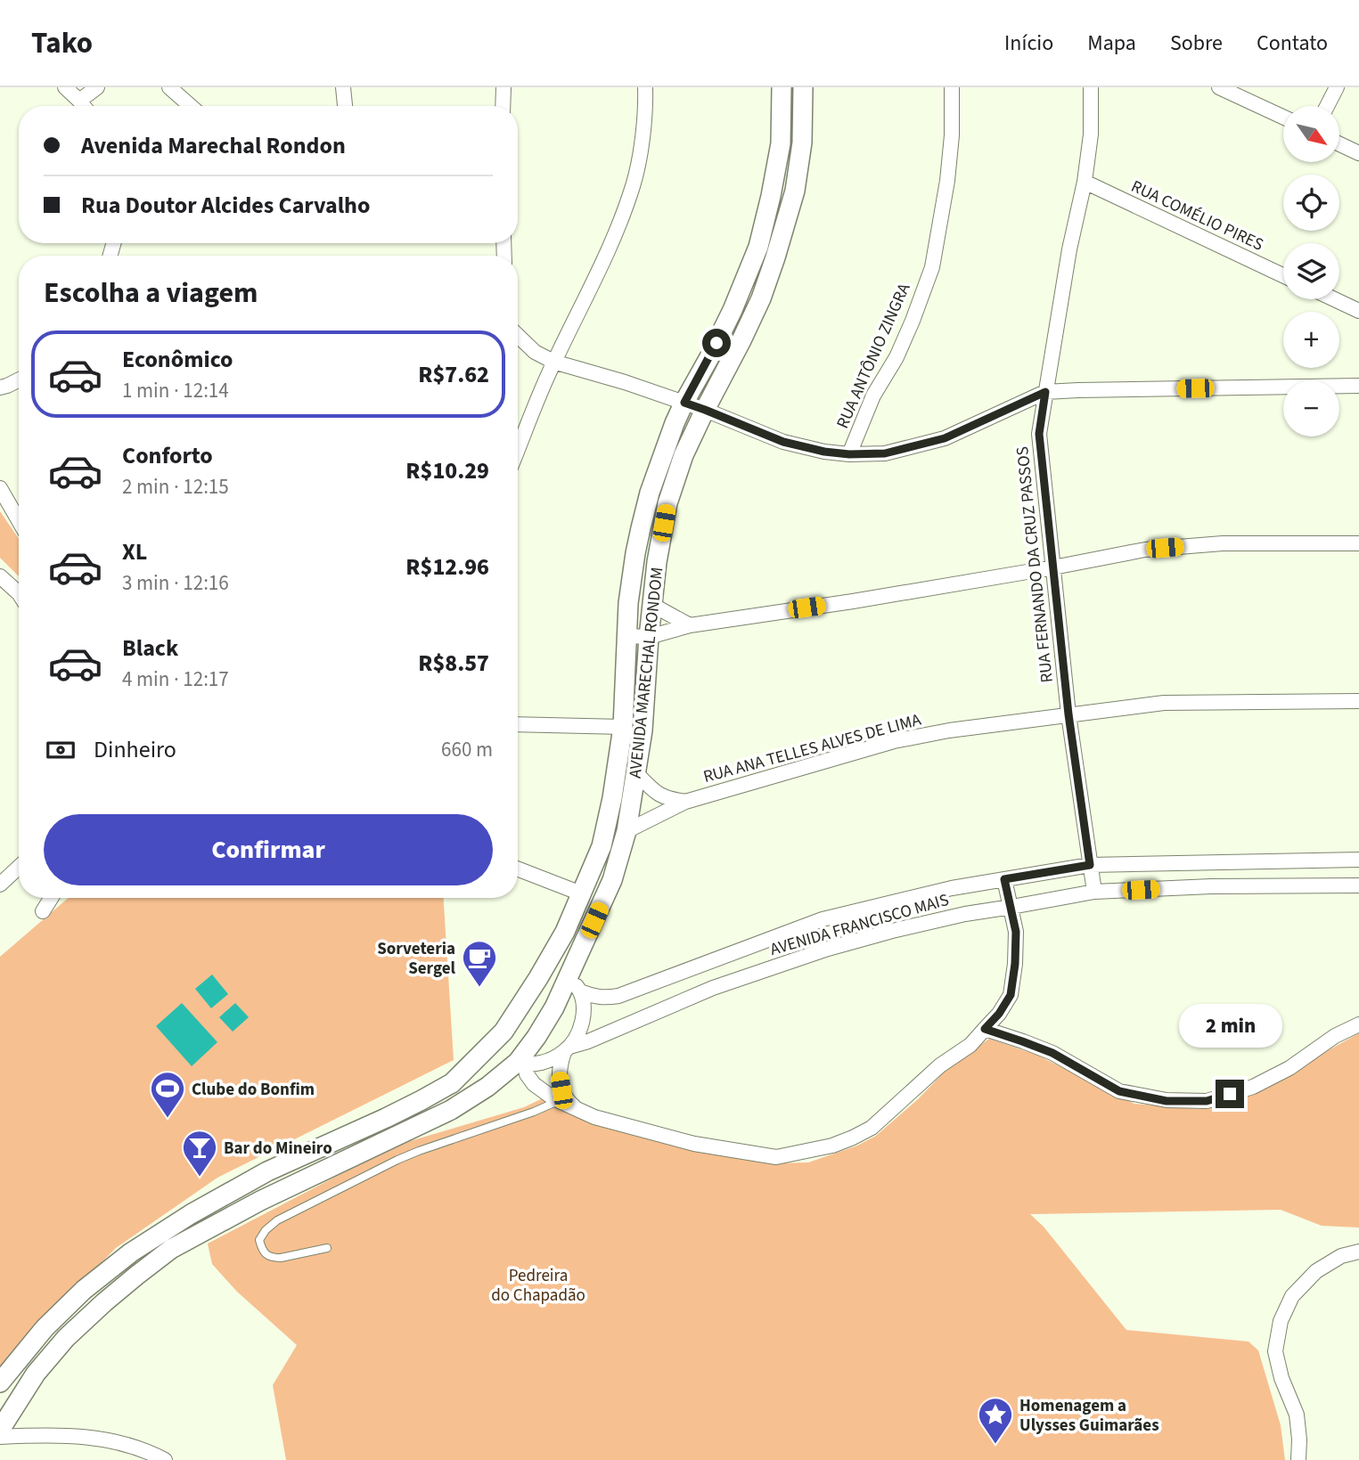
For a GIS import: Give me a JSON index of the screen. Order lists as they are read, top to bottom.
{
  "streets": {
    "main road": ["AVENIDA MARECHAL RONDOM"],
    "street": [
      "RUA COMÉLIO PIRES",
      "RUA ANTÔNIO ZINGRA",
      "RUA FERNANDO DA CRUZ PASSOS",
      "RUA ANA TELLES ALVES DE LIMA",
      "AVENIDA FRANCISCO MAIS"
    ]
  },
  "crossings": [
    ["RUA COMÉLIO PIRES", "RUA FERNANDO DA CRUZ PASSOS"],
    ["RUA FERNANDO DA CRUZ PASSOS", "RUA ANA TELLES ALVES DE LIMA"],
    ["RUA FERNANDO DA CRUZ PASSOS", "AVENIDA FRANCISCO MAIS"],
    ["AVENIDA MARECHAL RONDOM", "RUA ANA TELLES ALVES DE LIMA"],
    ["AVENIDA MARECHAL RONDOM", "AVENIDA FRANCISCO MAIS"]
  ],
  "parks": ["Pedreira do Chapadão"],
  "places": {
    "cafe": ["Sorveteria Sergel"],
    "sports": ["Clube do Bonfim"],
    "bar": ["Bar do Mineiro"],
    "place": ["Homenagem a Ulysses Guimarães"]
  },
  "north": "bottom right",
  "page": {
    "header": "Tako",
    "nav": [
      "Início",
      "Mapa",
      "Sobre",
      "Contato"
    ],
    "map_buttons": ["+", "−"],
    "banner": ["Avenida Marechal Rondon", "Rua Doutor Alcides Carvalho"],
    "heading": "Escolha a viagem",
    "list": [
      {
        "name": "Econômico",
        "note": "1 min · 12:14",
        "value": "R$7.62"
      },
      {
        "name": "Conforto",
        "note": "2 min · 12:15",
        "value": "R$10.29"
      },
      {
        "name": "XL",
        "note": "3 min · 12:16",
        "value": "R$12.96"
      },
      {
        "name": "Black",
        "note": "4 min · 12:17",
        "value": "R$8.57"
      }
    ],
    "pay": ["Dinheiro", "660 m"],
    "buttons": "Confirmar",
    "bubble": "2 min"
  }
}
